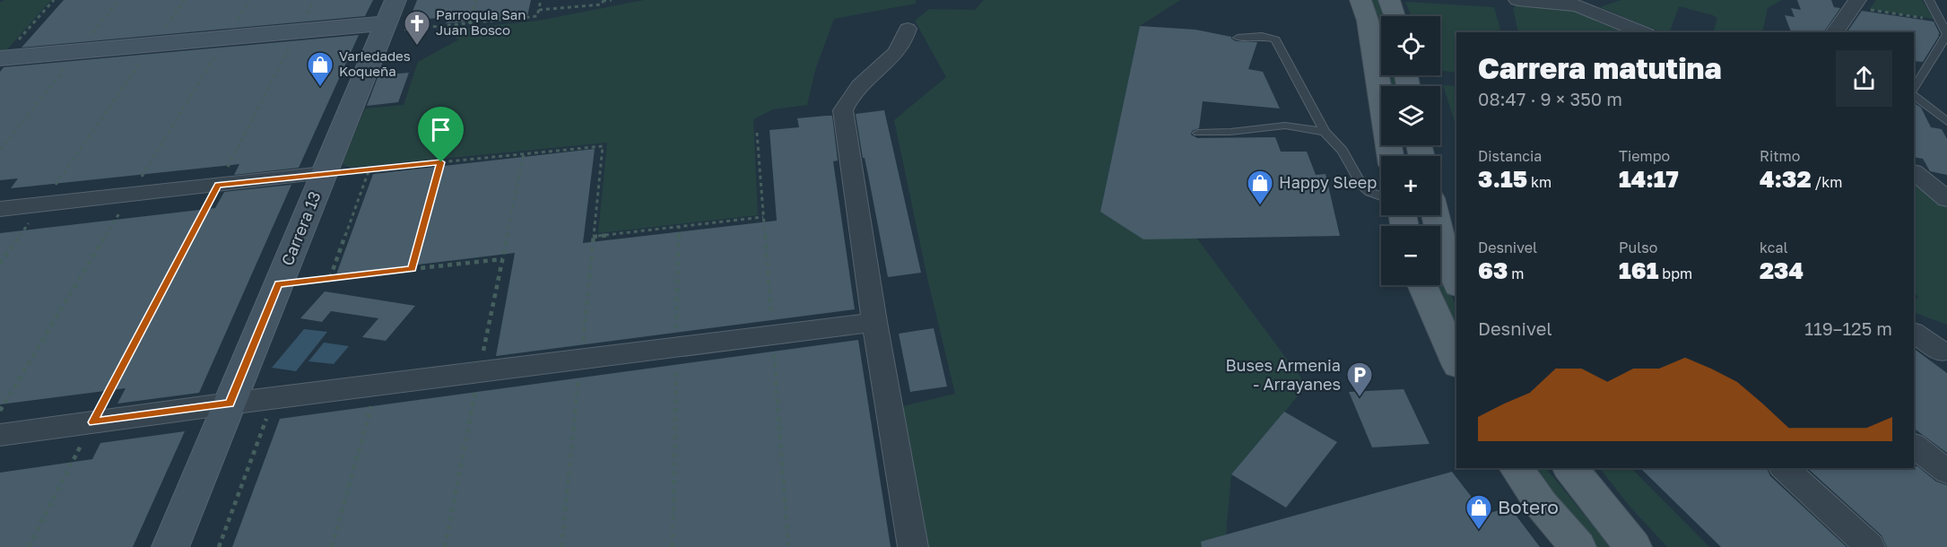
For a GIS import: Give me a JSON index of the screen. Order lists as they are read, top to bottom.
{
  "streets": {
    "street": ["Carrera 13"]
  },
  "places": {
    "church": ["Parroquia San Juan Bosco"],
    "shop": ["Variedades Koqueña", "Happy Sleep", "Botero"],
    "parking": ["Buses Armenia - Arrayanes"]
  },
  "page": {
    "map_buttons": ["+", "−"],
    "heading": ["Carrera matutina", "08:47 · 9 × 350 m"],
    "stats": [
      ["Distancia", "3.15 km"],
      ["Tiempo", "14:17"],
      ["Ritmo", "4:32 /km"],
      ["Desnivel", "63 m"],
      ["Pulso", "161 bpm"],
      ["kcal", "234"]
    ],
    "chart": ["Desnivel", "119–125 m"]
  }
}
